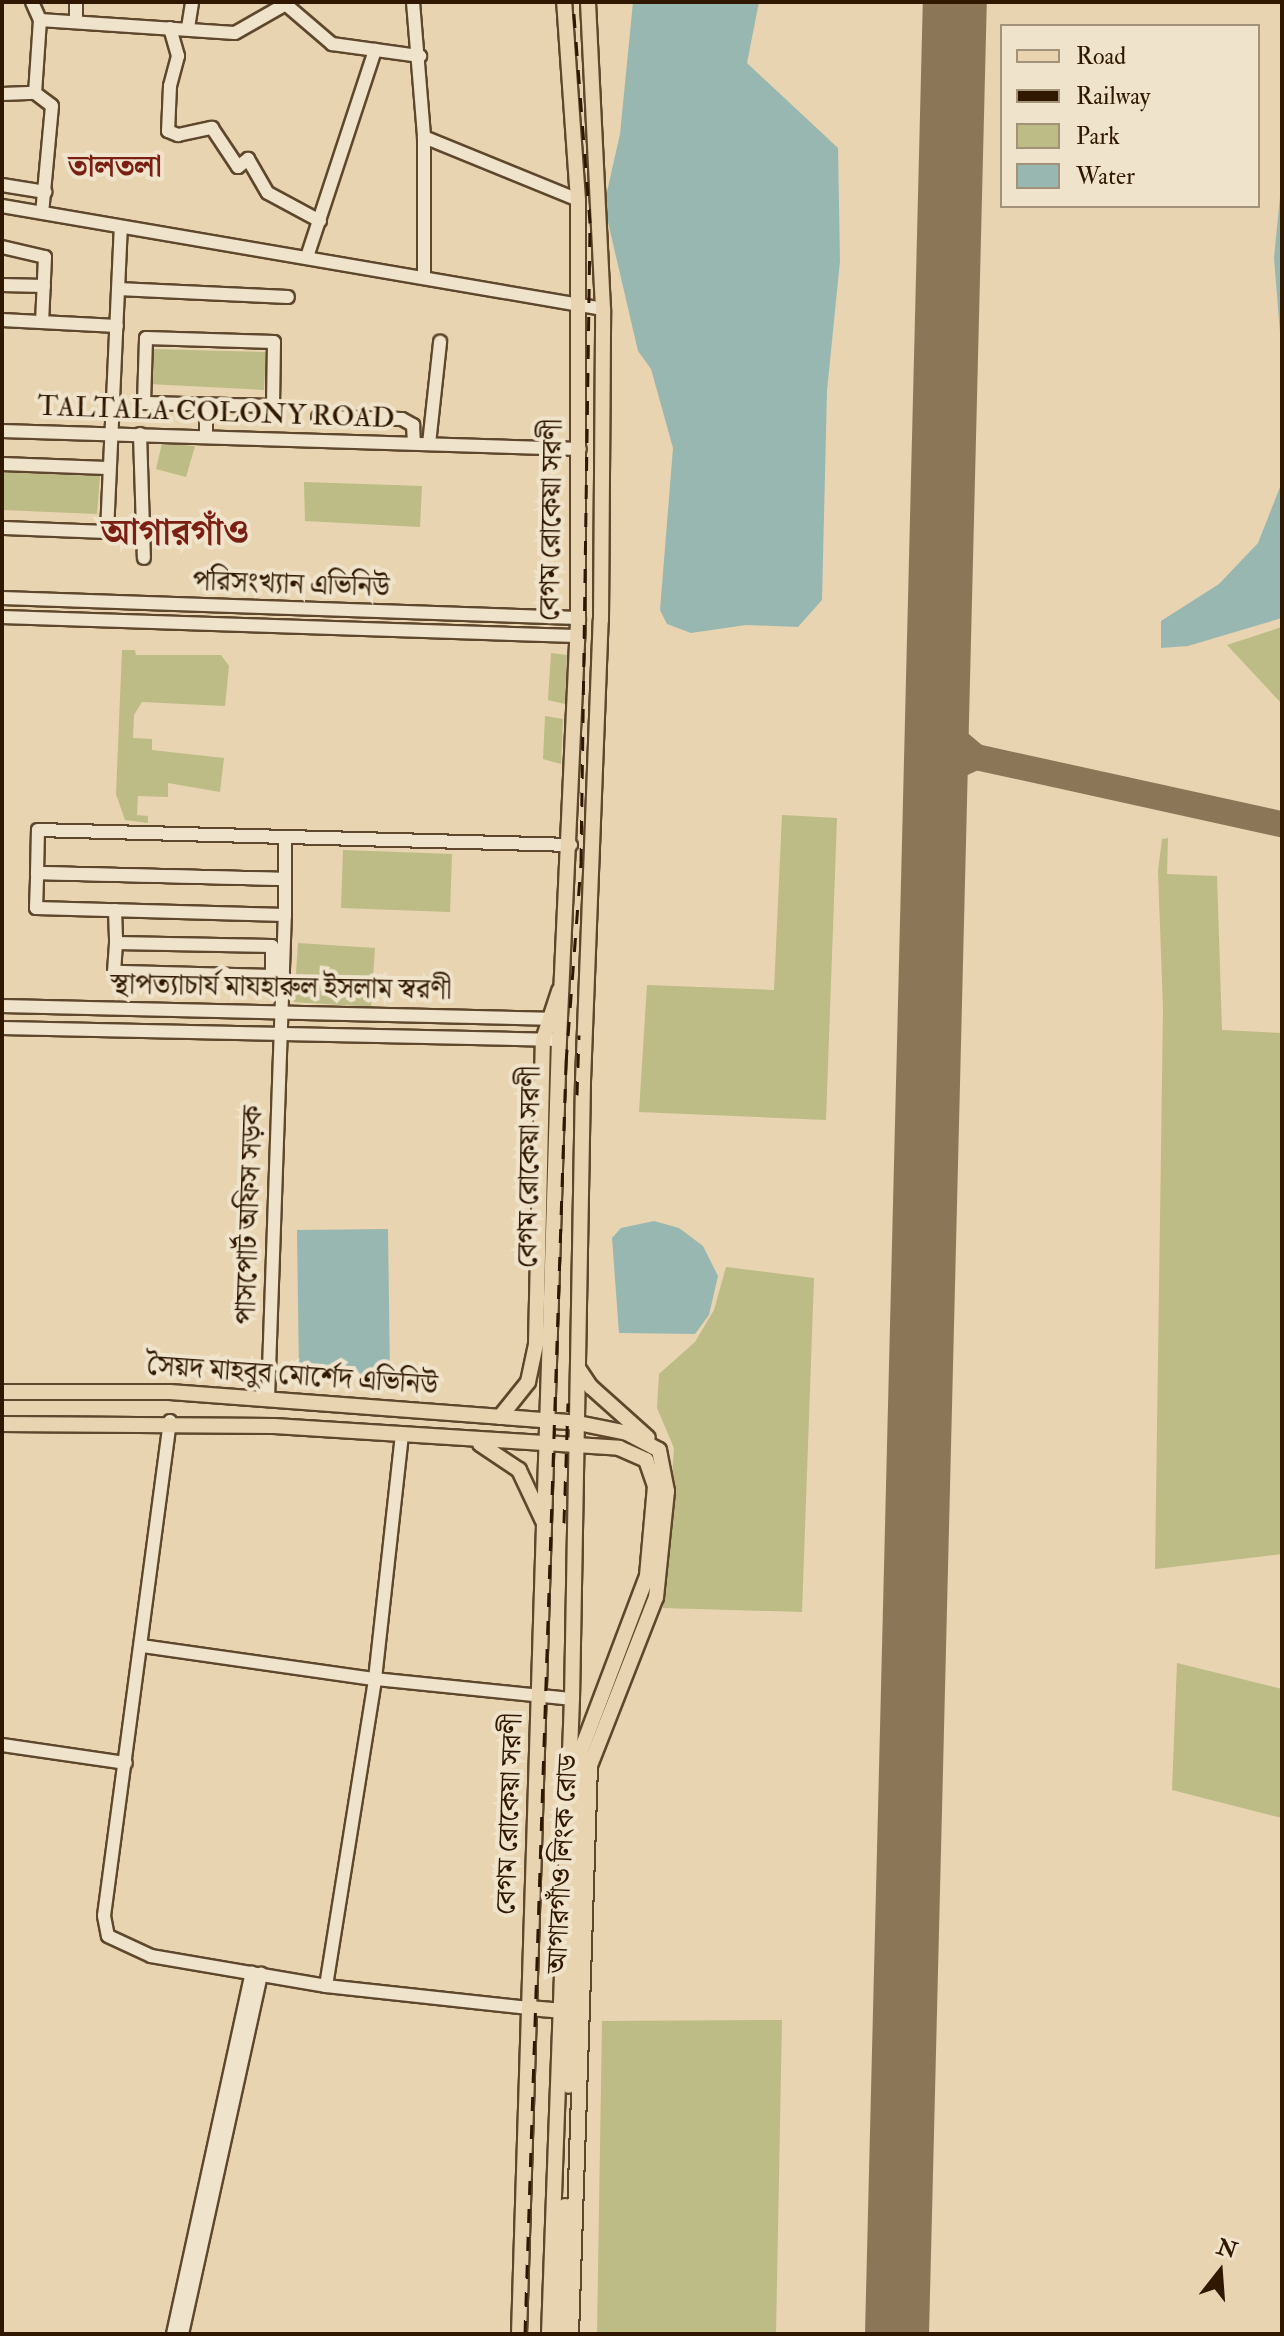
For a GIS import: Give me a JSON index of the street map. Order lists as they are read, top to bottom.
{
  "streets": {
    "main road": ["বেগম রোকেয়া সরণী", "সৈয়দ মাহবুব মোর্শেদ এভিনিউ", "আগারগাঁও লিংক রোড"],
    "street": [
      "TALTALA COLONY ROAD",
      "পরিসংখ্যান এভিনিউ",
      "স্থাপত্যাচার্য মাযহারুল ইসলাম স্বরণী",
      "পাসপোর্ট অফিস সড়ক"
    ]
  },
  "crossings": [
    ["TALTALA COLONY ROAD", "বেগম রোকেয়া সরণী"],
    ["বেগম রোকেয়া সরণী", "পরিসংখ্যান এভিনিউ"],
    ["বেগম রোকেয়া সরণী", "স্থাপত্যাচার্য মাযহারুল ইসলাম স্বরণী"],
    ["বেগম রোকেয়া সরণী", "সৈয়দ মাহবুব মোর্শেদ এভিনিউ"],
    ["বেগম রোকেয়া সরণী", "আগারগাঁও লিংক রোড"],
    ["স্থাপত্যাচার্য মাযহারুল ইসলাম স্বরণী", "পাসপোর্ট অফিস সড়ক"],
    ["পাসপোর্ট অফিস সড়ক", "সৈয়দ মাহবুব মোর্শেদ এভিনিউ"],
    ["সৈয়দ মাহবুব মোর্শেদ এভিনিউ", "আগারগাঁও লিংক রোড"]
  ],
  "districts": ["তালতলা", "আগারগাঁও"],
  "legend": [
    "Road",
    "Railway",
    "Park",
    "Water"
  ],
  "north": "top"
}
